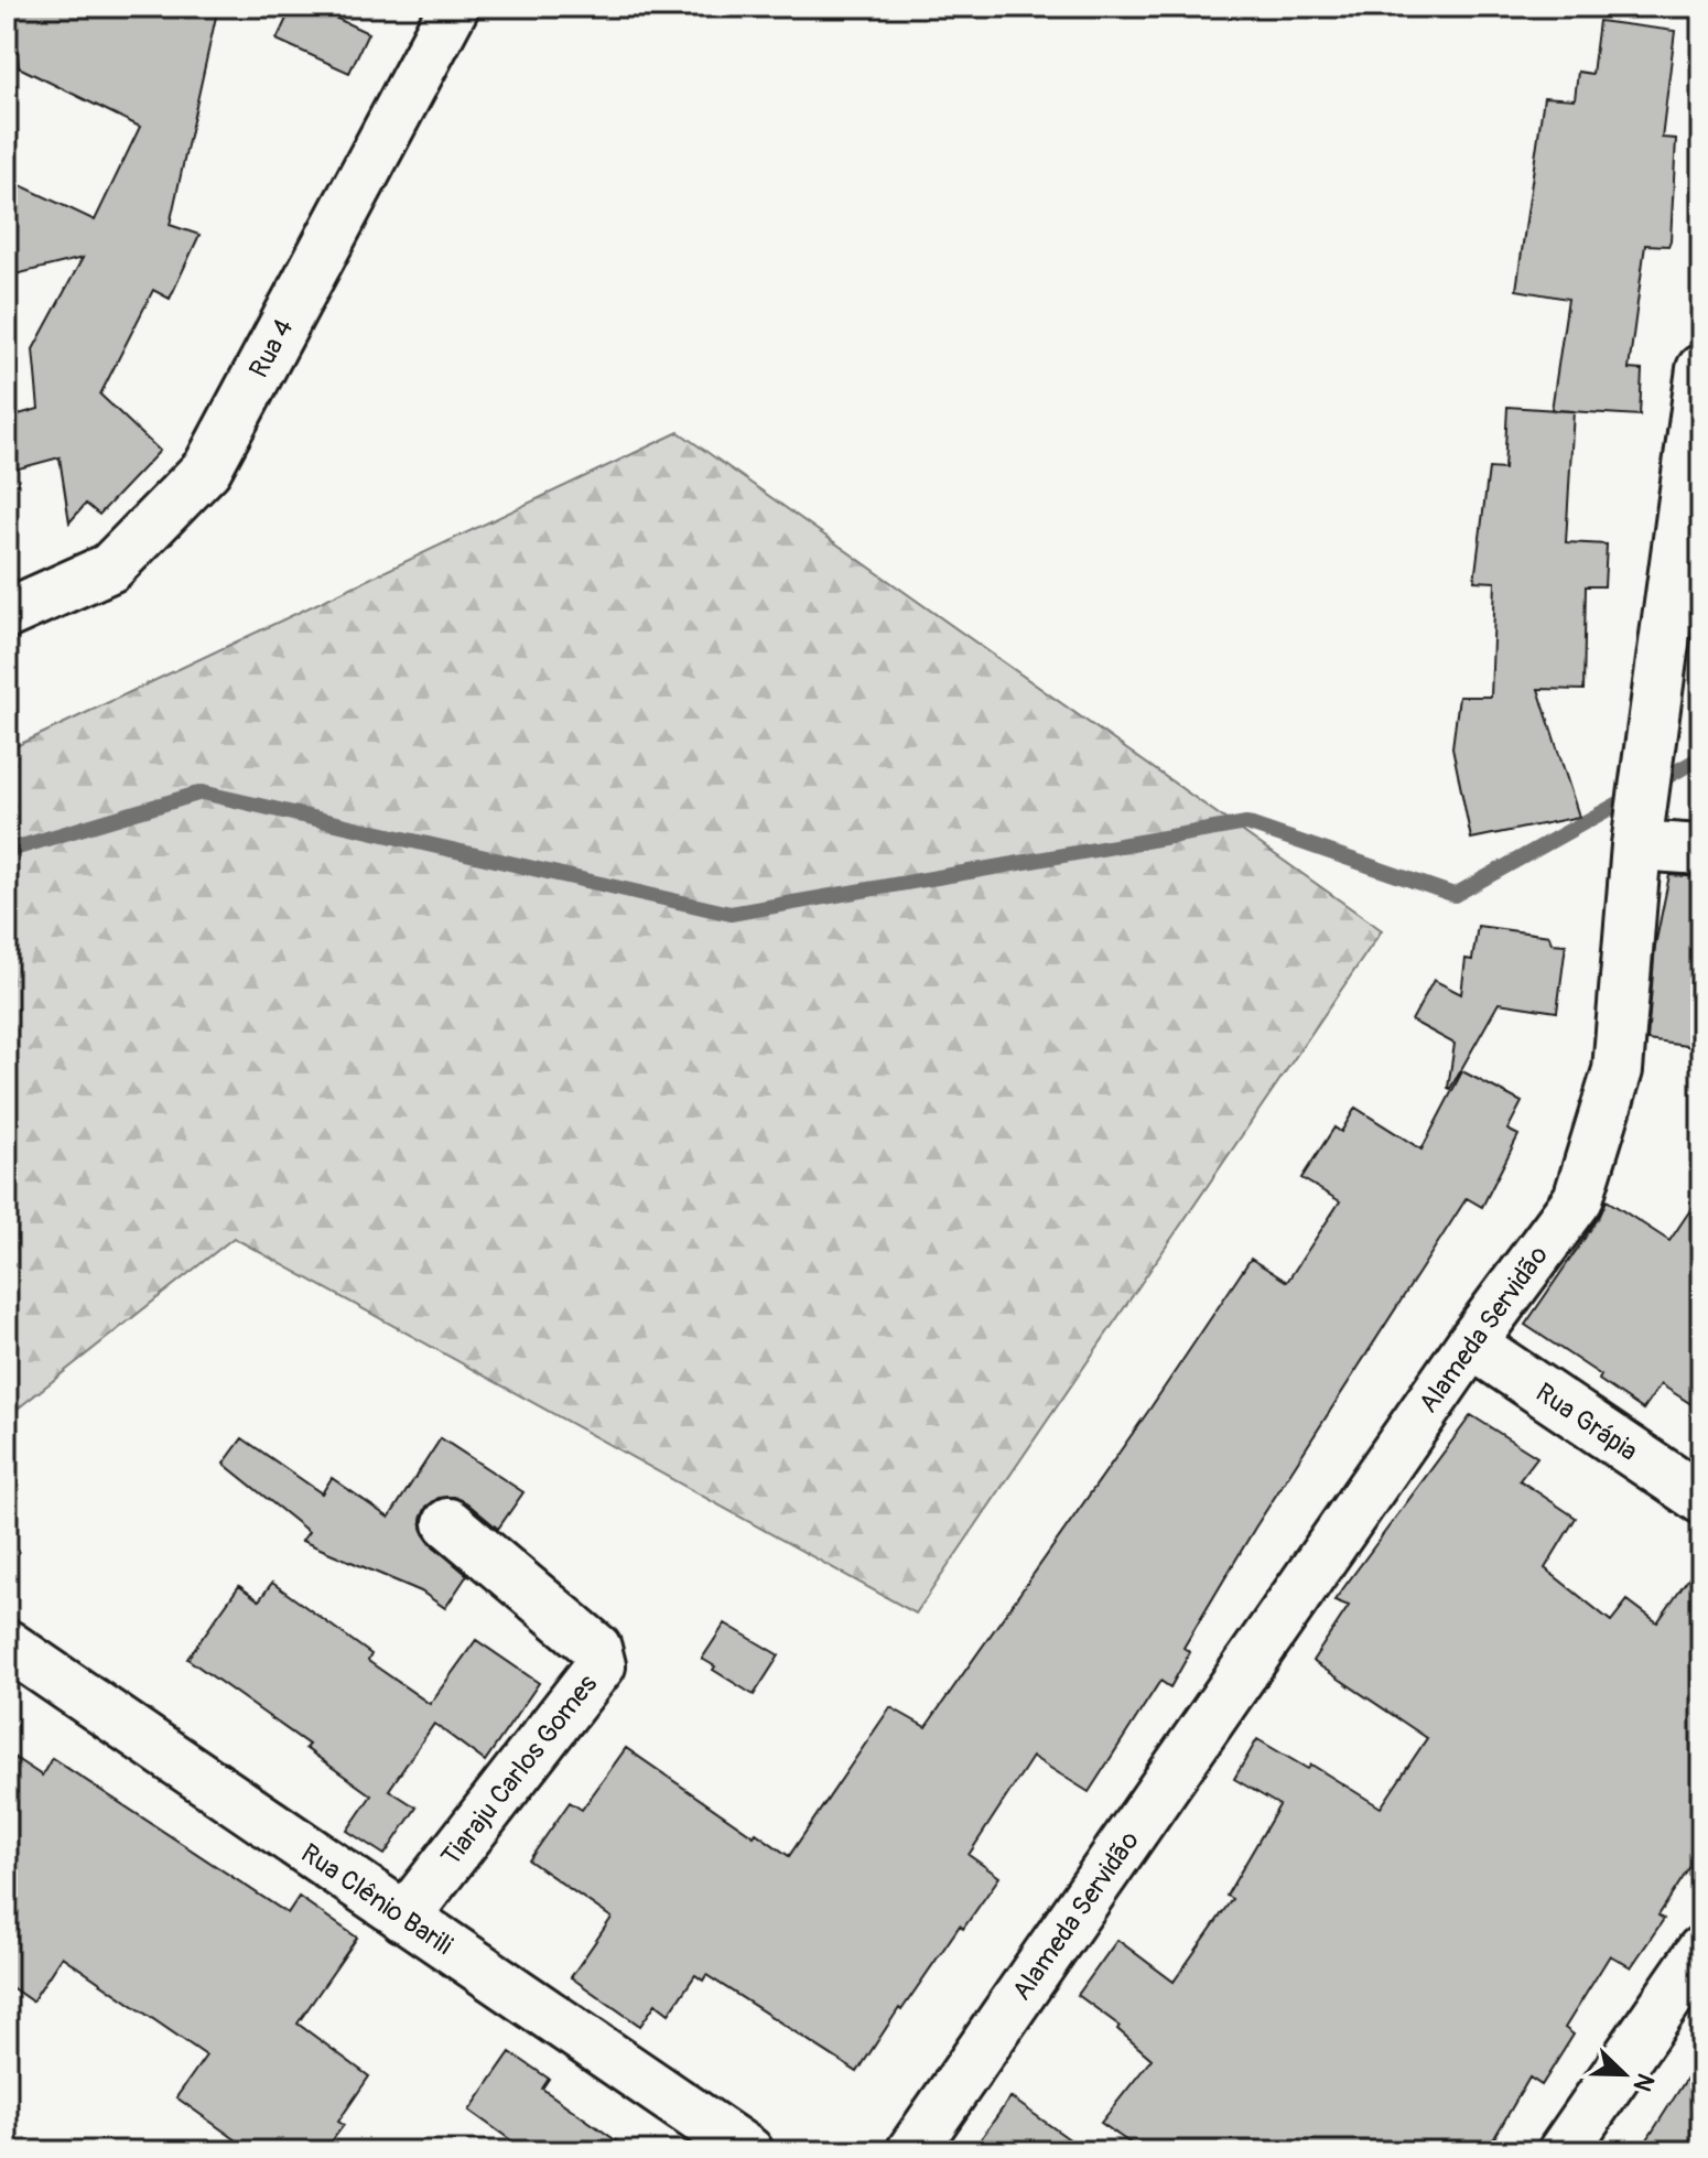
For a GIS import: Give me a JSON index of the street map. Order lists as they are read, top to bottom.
{
  "streets": {
    "street": [
      "Rua 4",
      "Alameda Servidão",
      "Rua Grápia",
      "Tiaraju Carlos Gomes",
      "Rua Clênio Barili"
    ]
  },
  "crossings": [
    ["Alameda Servidão", "Rua Grápia"],
    ["Tiaraju Carlos Gomes", "Rua Clênio Barili"]
  ],
  "north": "bottom right"
}
